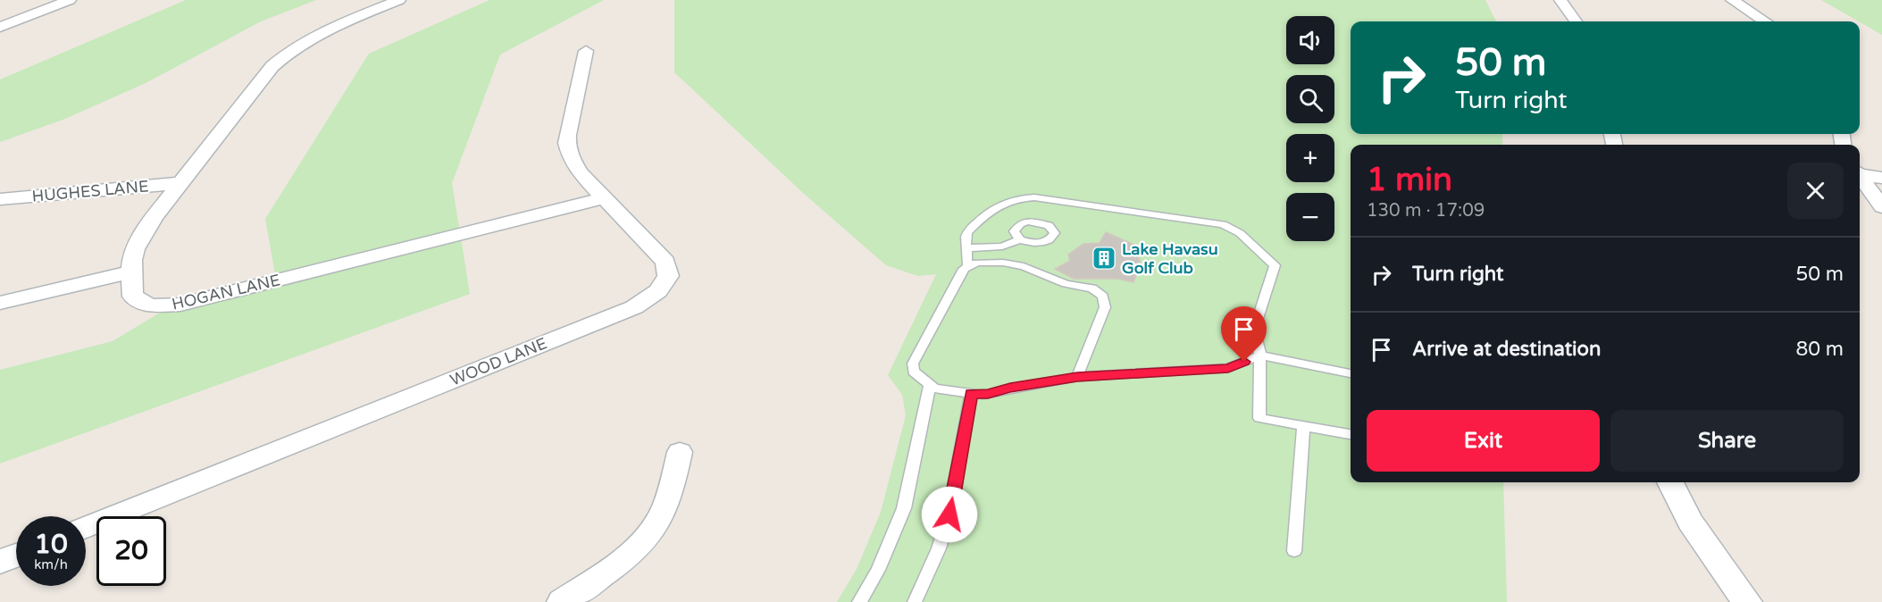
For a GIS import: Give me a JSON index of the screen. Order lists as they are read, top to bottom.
{
  "streets": {
    "street": ["HUGHES LANE", "HOGAN LANE", "WOOD LANE"]
  },
  "crossings": [
    ["HUGHES LANE", "HOGAN LANE"],
    ["HOGAN LANE", "WOOD LANE"]
  ],
  "places": {
    "building": ["Lake Havasu Golf Club"]
  },
  "page": {
    "map_buttons": ["+", "−"],
    "turn": ["50 m", "Turn right"],
    "heading": ["1 min", "130 m · 17:09"],
    "list": [
      {
        "name": "Turn right",
        "value": "50 m"
      },
      {
        "name": "Arrive at destination",
        "value": "80 m"
      }
    ],
    "buttons": ["Exit", "Share"],
    "speed": "10 km/h",
    "limit": "20"
  }
}
